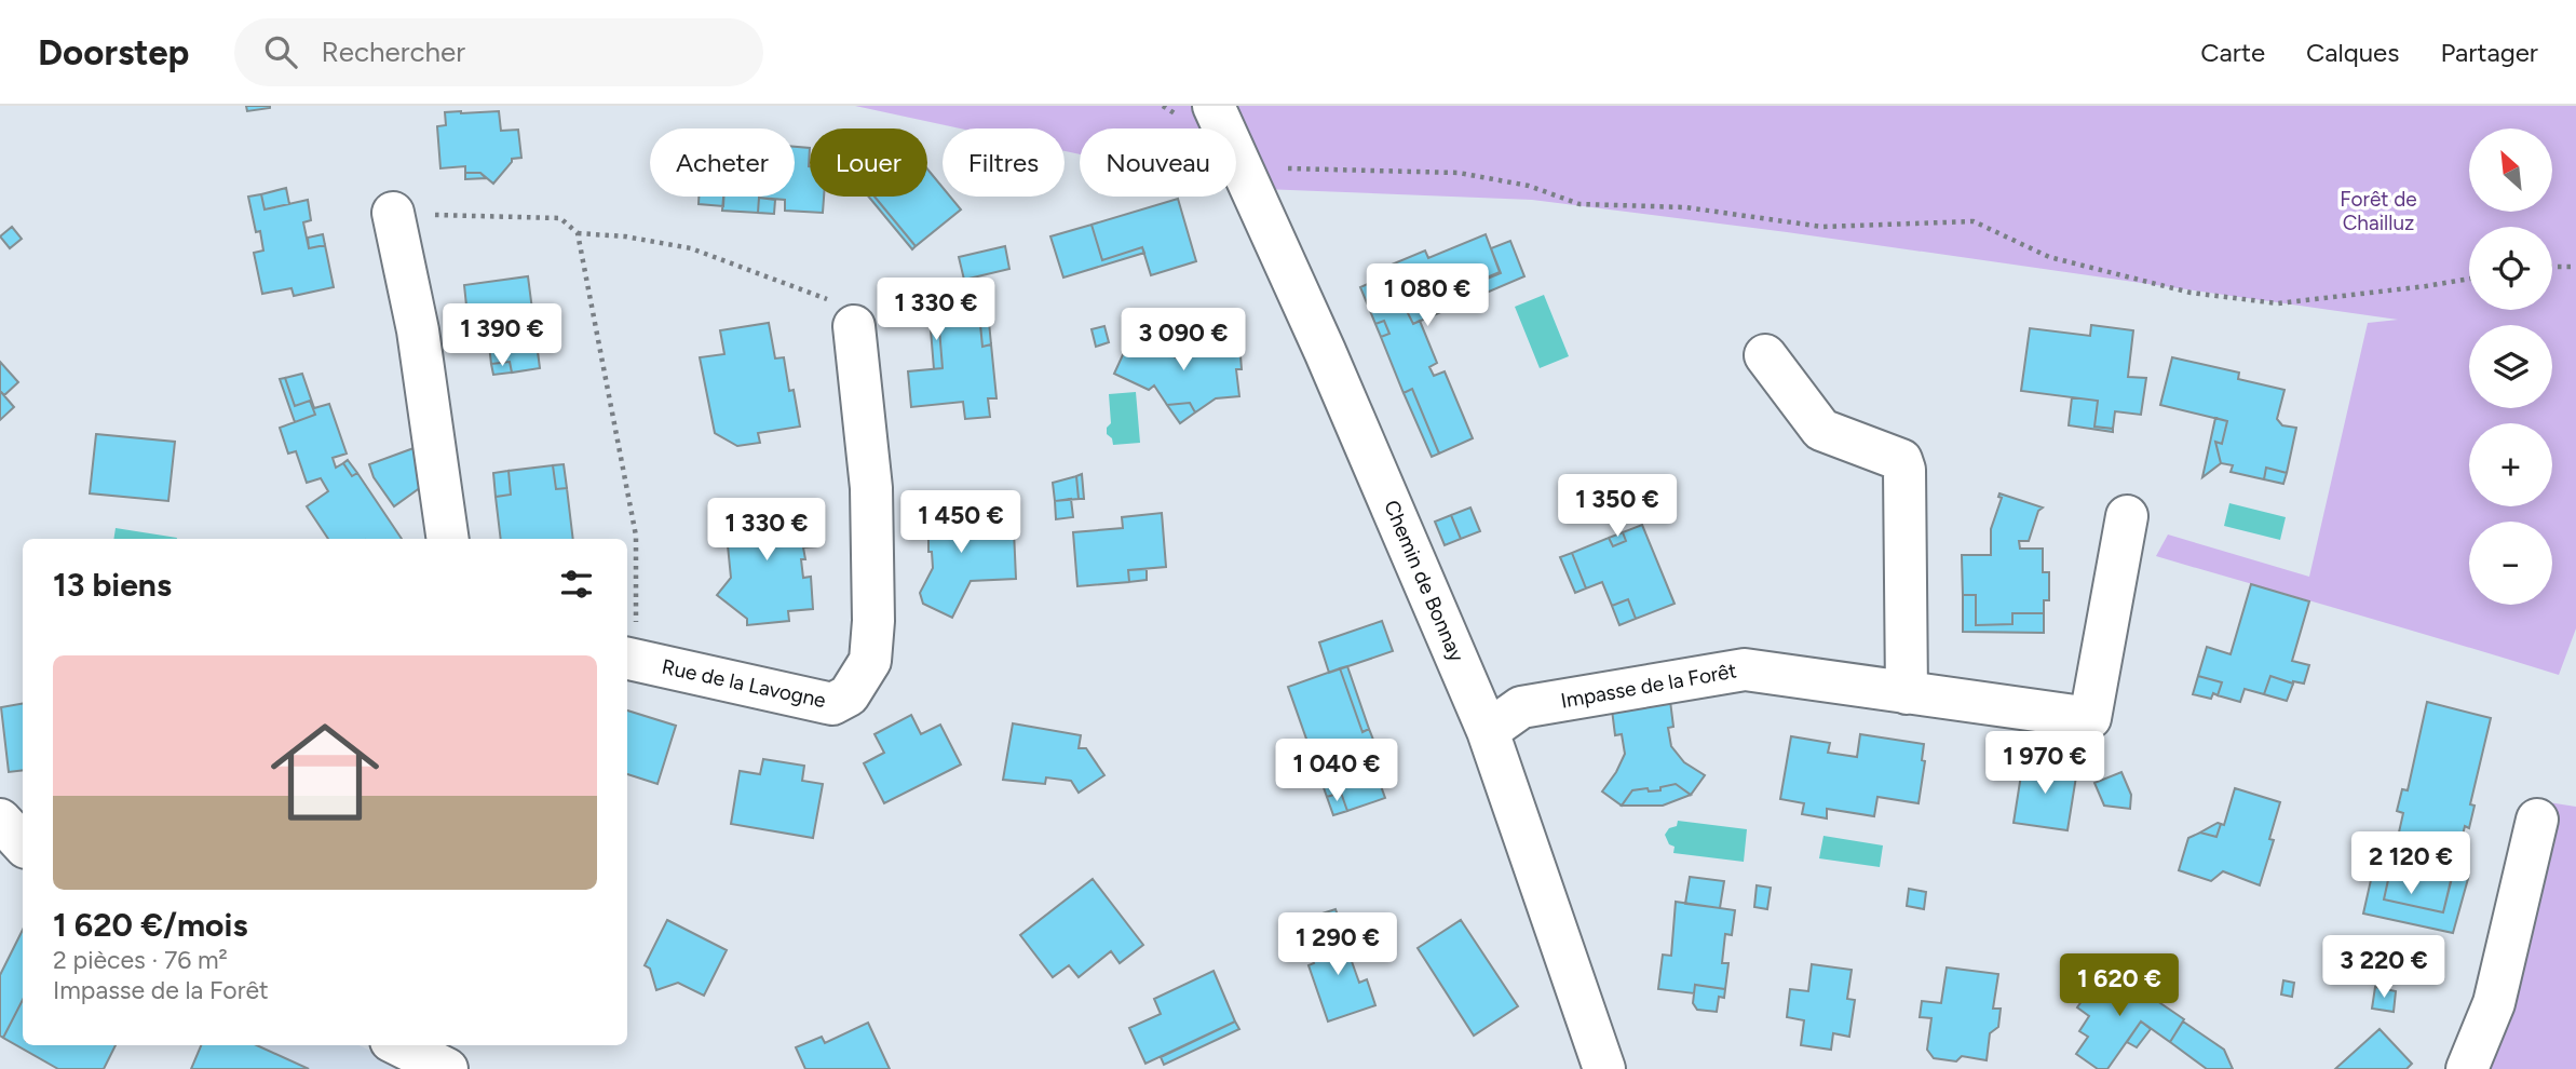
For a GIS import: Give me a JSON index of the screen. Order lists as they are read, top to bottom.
{
  "streets": {
    "street": ["Chemin de Bonnay", "Rue de la Lavogne", "Impasse de la Forêt"]
  },
  "crossings": [
    ["Chemin de Bonnay", "Impasse de la Forêt"]
  ],
  "parks": ["Forêt de Chailluz"],
  "north": "top left",
  "page": {
    "header": "Doorstep",
    "search": "Rechercher",
    "nav": ["Carte", "Calques", "Partager"],
    "map_buttons": ["+", "−"],
    "chip": [
      "Acheter",
      "Louer",
      "Filtres",
      "Nouveau"
    ],
    "price": [
      "1 080 €",
      "1 330 €",
      "1 390 €",
      "3 090 €",
      "1 350 €",
      "1 450 €",
      "1 330 €",
      "1 970 €",
      "1 040 €",
      "2 120 €",
      "1 290 €",
      "3 220 €",
      "1 620 €"
    ],
    "heading": "13 biens",
    "list": [
      {
        "name": "1 620 €/mois",
        "note": "2 pièces · 76 m² · Impasse de la Forêt"
      }
    ]
  }
}
